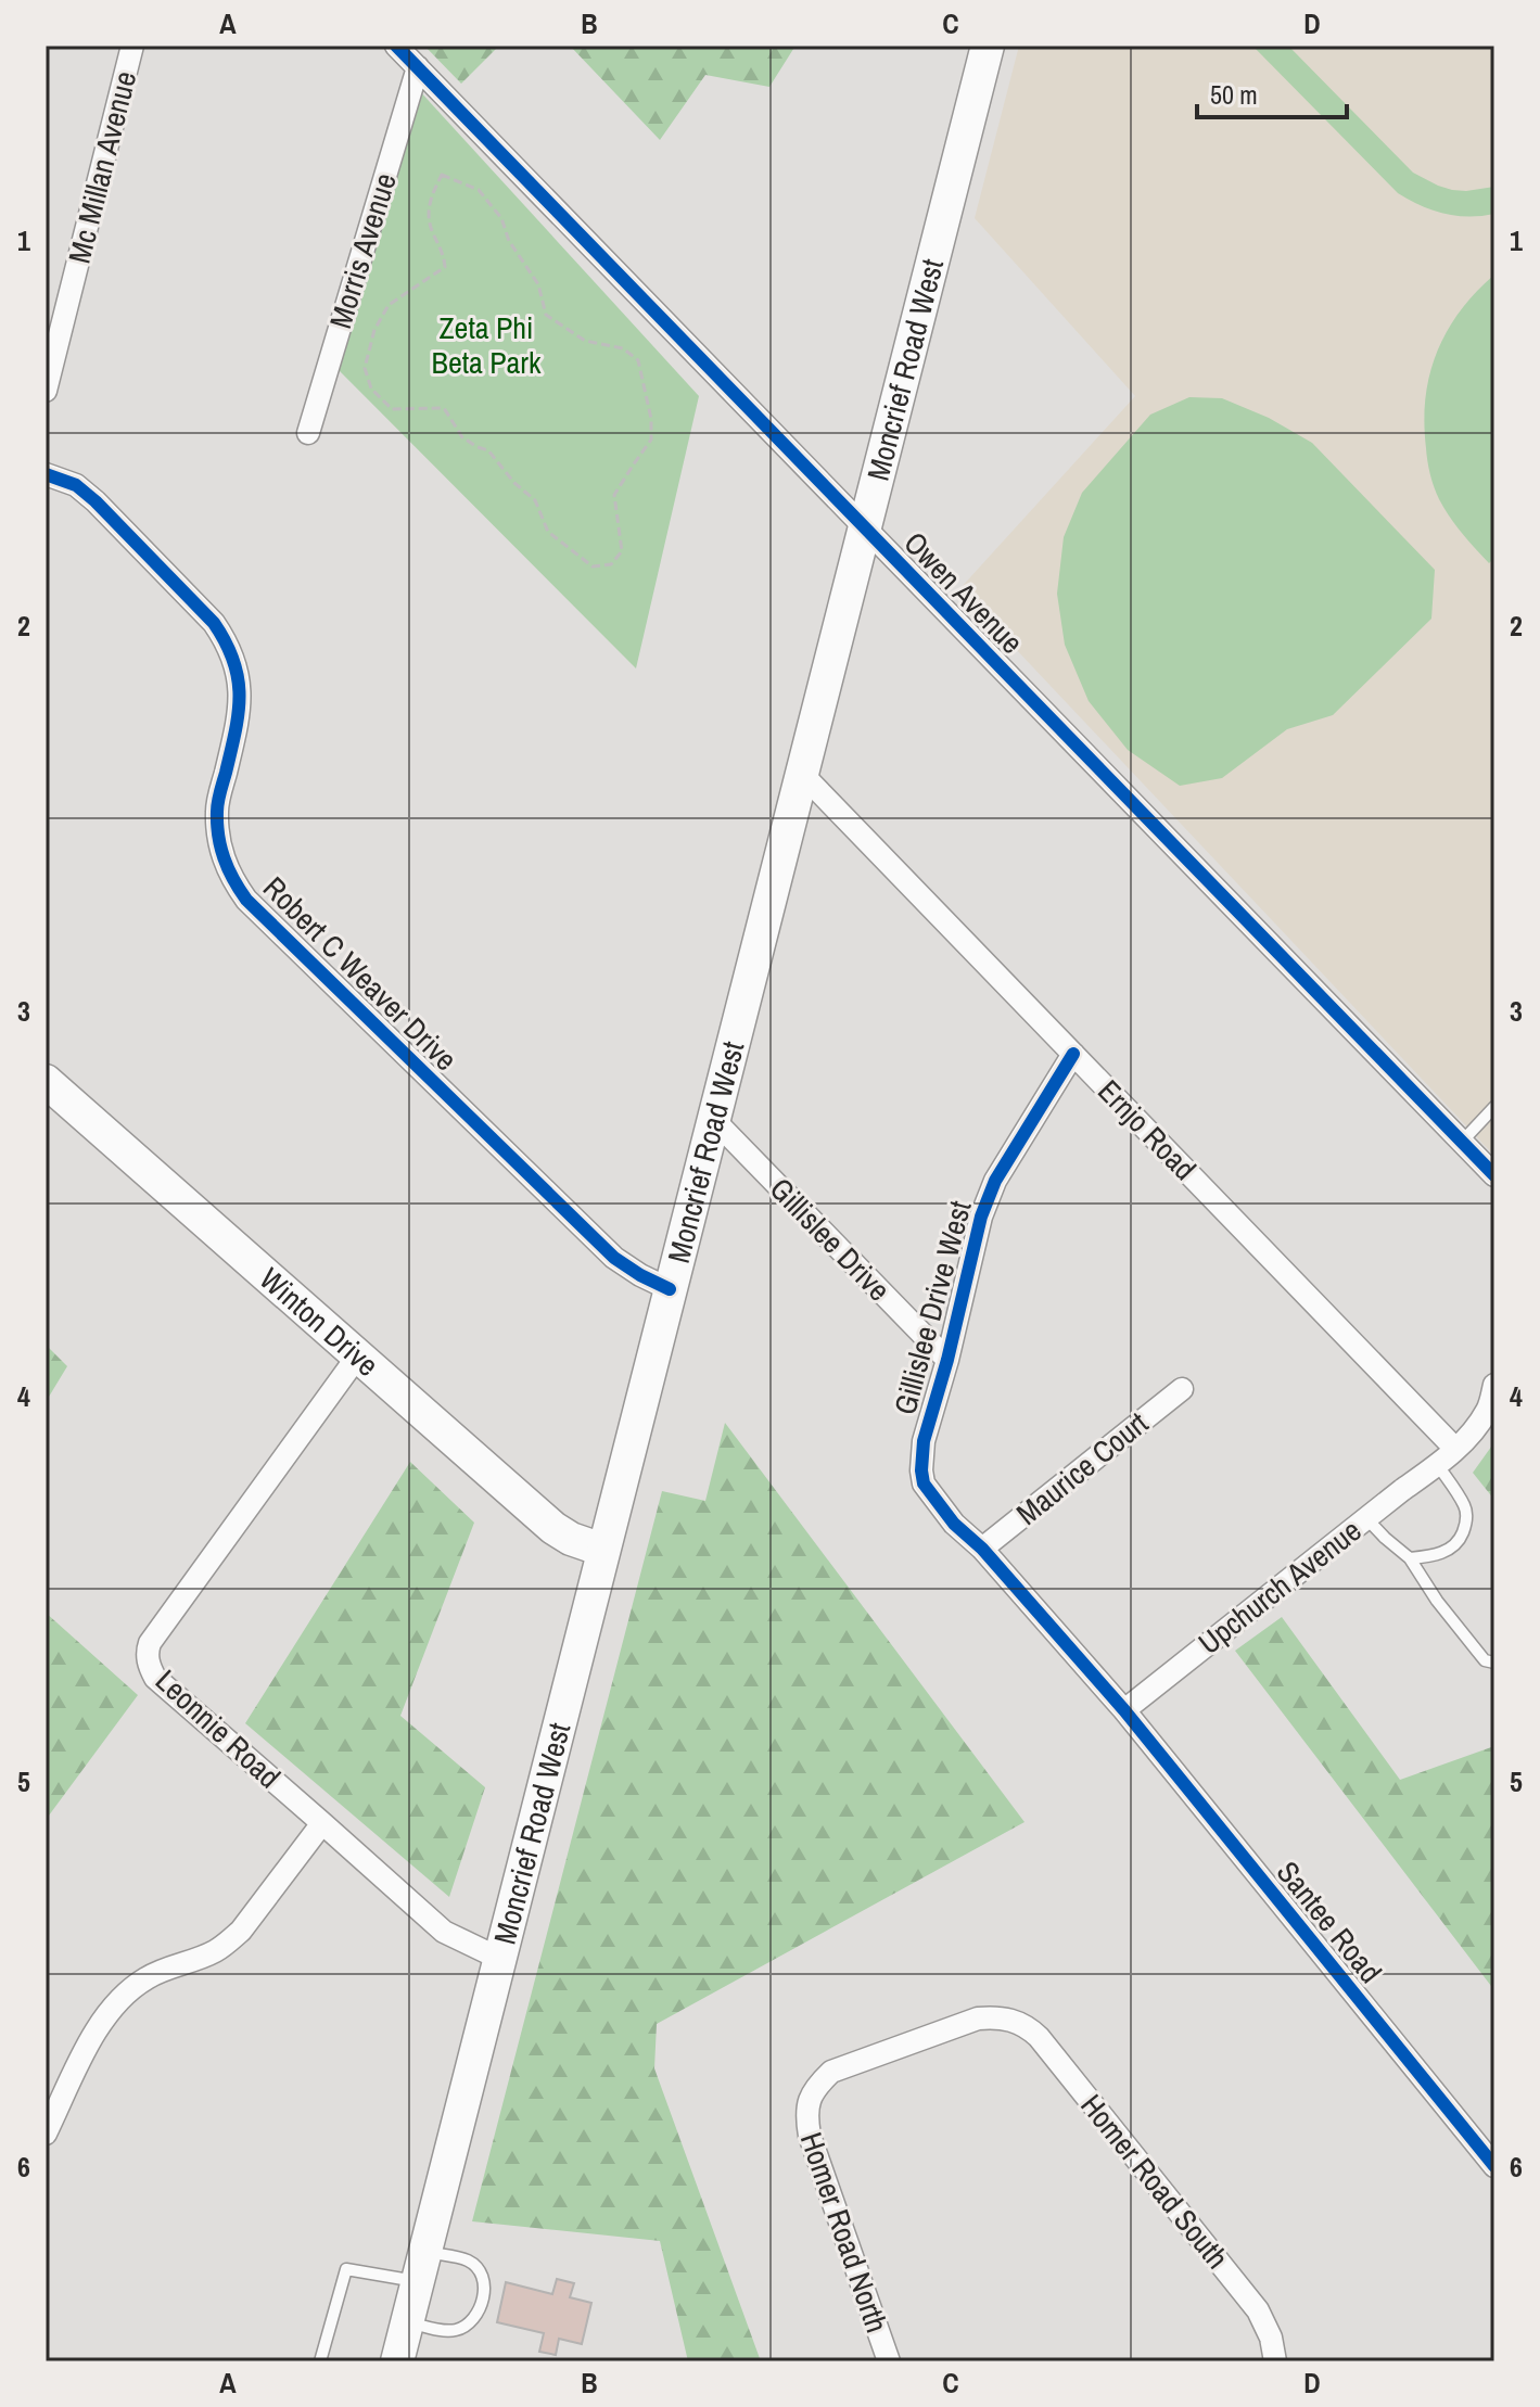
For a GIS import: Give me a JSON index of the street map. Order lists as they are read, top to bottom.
{
  "streets": {
    "main road": ["Moncrief Road West", "Winton Drive"],
    "street": [
      "Mc Millan Avenue",
      "Morris Avenue",
      "Owen Avenue",
      "Robert C Weaver Drive",
      "Ernjo Road",
      "Gillislee Drive",
      "Gillislee Drive West",
      "Maurice Court",
      "Upchurch Avenue",
      "Leonnie Road",
      "Santee Road",
      "Homer Road South",
      "Homer Road North"
    ]
  },
  "crossings": [
    ["Morris Avenue", "Owen Avenue"],
    ["Moncrief Road West", "Owen Avenue"],
    ["Moncrief Road West", "Robert C Weaver Drive"],
    ["Moncrief Road West", "Ernjo Road"],
    ["Moncrief Road West", "Gillislee Drive"],
    ["Moncrief Road West", "Winton Drive"],
    ["Moncrief Road West", "Leonnie Road"],
    ["Ernjo Road", "Gillislee Drive West"],
    ["Ernjo Road", "Upchurch Avenue"],
    ["Gillislee Drive", "Gillislee Drive West"],
    ["Gillislee Drive West", "Maurice Court"],
    ["Winton Drive", "Leonnie Road"],
    ["Upchurch Avenue", "Santee Road"],
    ["Homer Road South", "Homer Road North"]
  ],
  "parks": ["Zeta Phi Beta Park"],
  "scale_bar": "50 m",
  "grid": {
    "columns": [
      "A",
      "B",
      "C",
      "D"
    ],
    "rows": [
      "1",
      "2",
      "3",
      "4",
      "5",
      "6"
    ]
  }
}
